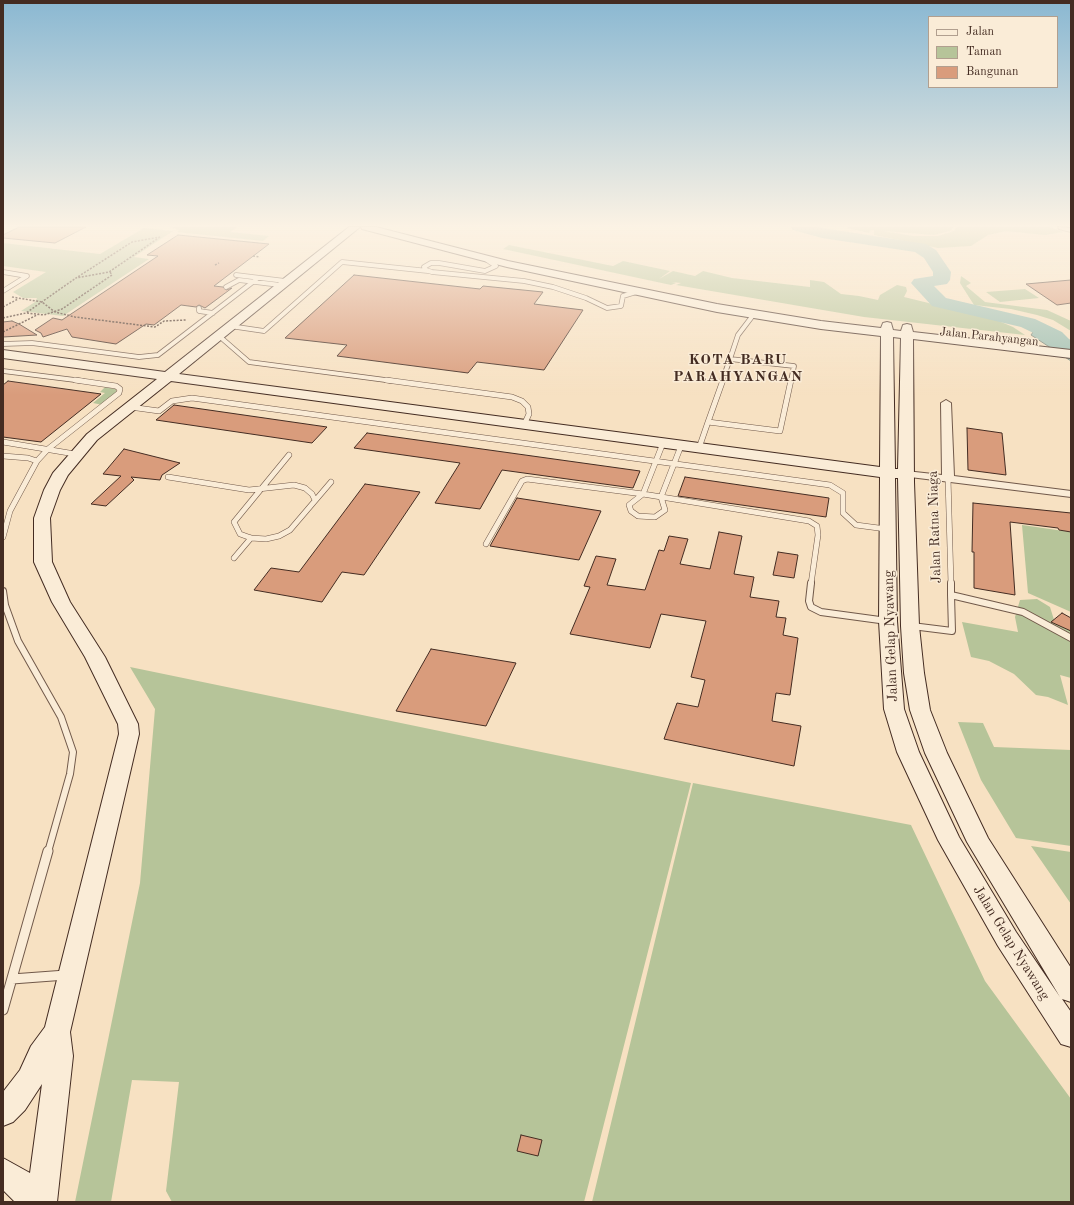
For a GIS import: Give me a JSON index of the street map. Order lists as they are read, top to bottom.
{
  "streets": {
    "street": ["Jalan Parahyangan", "Jalan Ratna Niaga", "Jalan Gelap Nyawang"]
  },
  "crossings": [
    ["Jalan Parahyangan", "Jalan Gelap Nyawang"]
  ],
  "districts": ["KOTA BARU PARAHYANGAN"],
  "legend": ["Jalan", "Taman", "Bangunan"]
}
